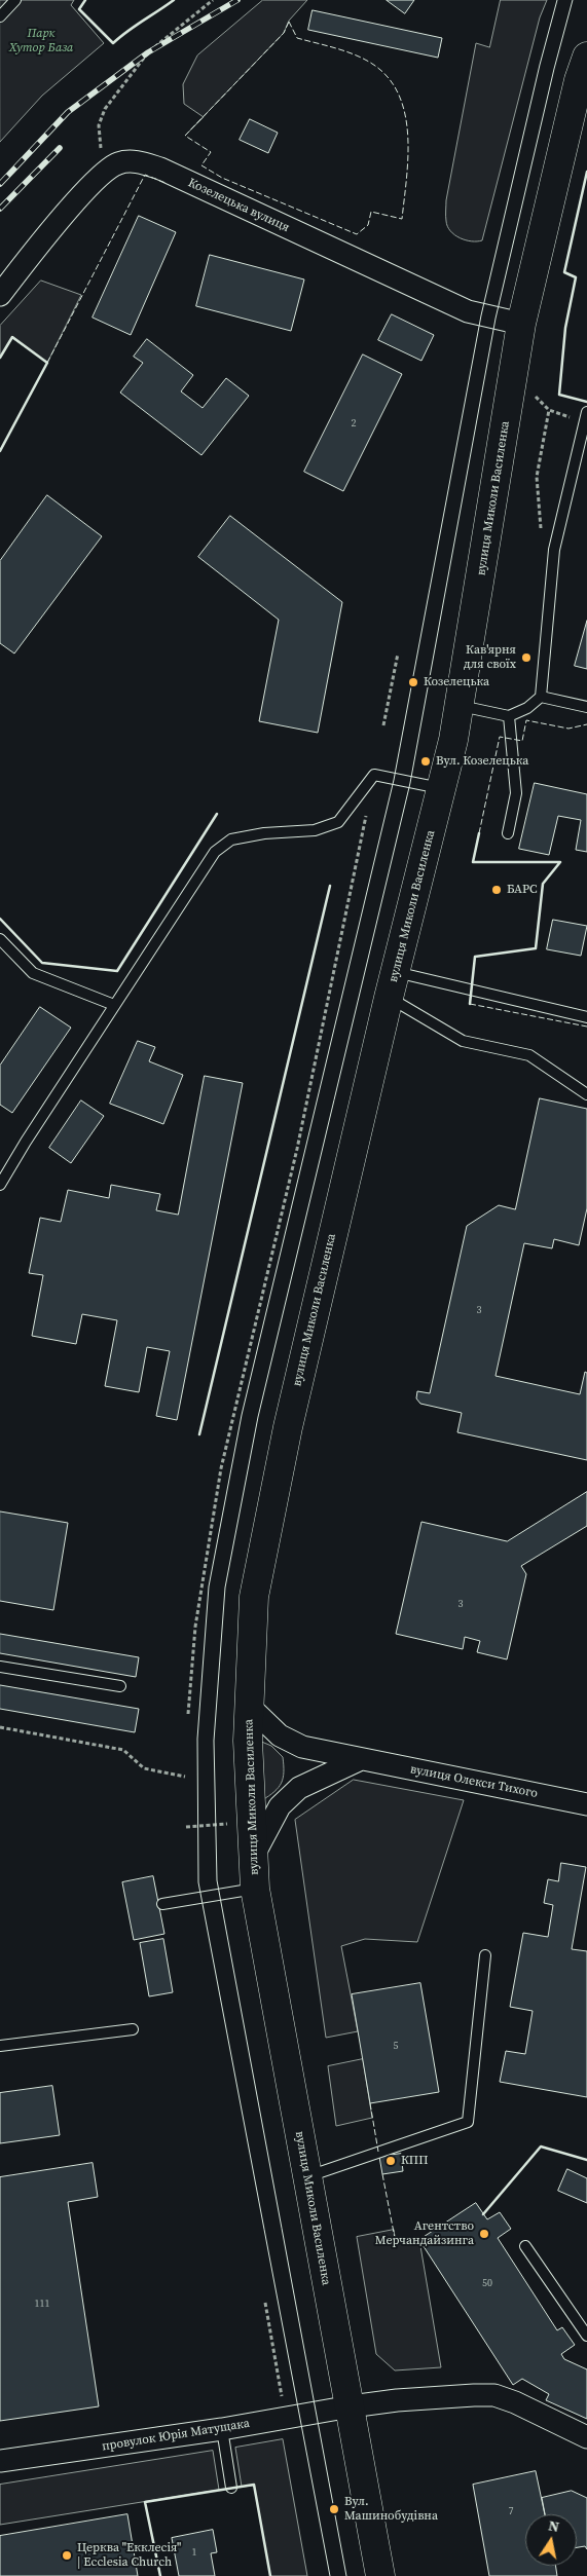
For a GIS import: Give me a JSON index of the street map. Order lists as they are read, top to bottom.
{
  "streets": {
    "main road": ["вулиця Миколи Василенка"],
    "street": ["Козелецька вулиця", "вулиця Олекси Тихого", "провулок Юрія Матущака"]
  },
  "crossings": [
    ["Козелецька вулиця", "вулиця Миколи Василенка"],
    ["вулиця Миколи Василенка", "вулиця Олекси Тихого"],
    ["вулиця Миколи Василенка", "провулок Юрія Матущака"]
  ],
  "parks": ["Парк Хутор База"],
  "places": [
    "Кав'ярня для своїх",
    "Козелецька",
    "Вул. Козелецька",
    "БАРС",
    "КПП",
    "Агентство Мерчандайзинга",
    "Вул. Машинобудівна",
    "Церква \"Екклесія\" | Ecclesia Church"
  ],
  "house_numbers": [
    "2",
    "3",
    "3",
    "5",
    "50",
    "111",
    "7",
    "1"
  ],
  "north": "top"
}
